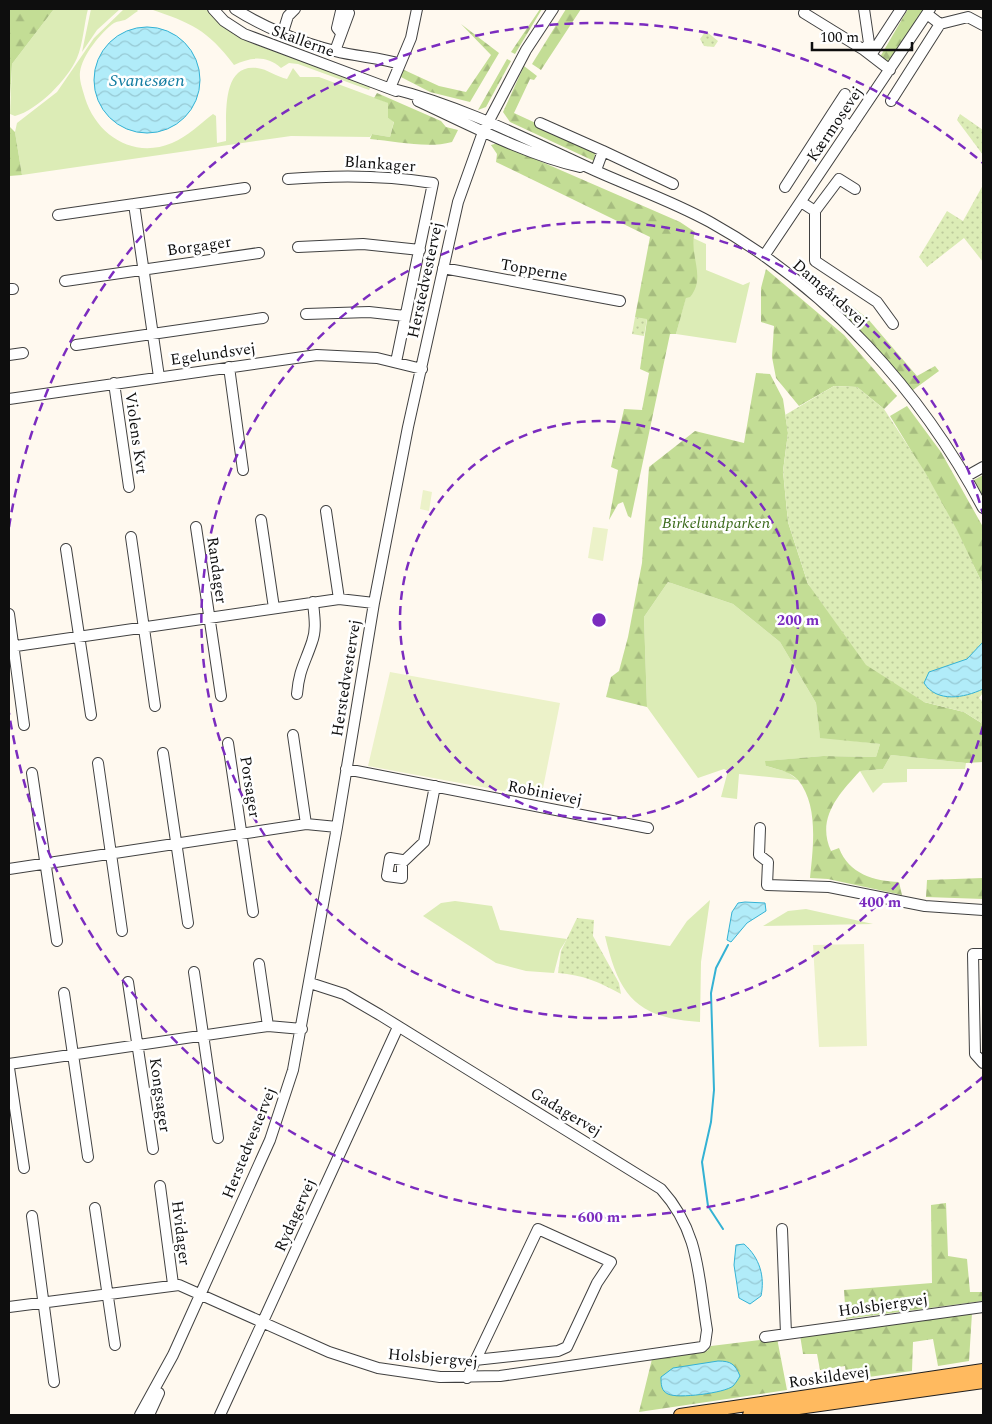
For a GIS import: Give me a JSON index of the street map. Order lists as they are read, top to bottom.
{
  "streets": {
    "main road": ["Roskildevej"],
    "street": [
      "Skallerne",
      "Kærmosevej",
      "Blankager",
      "Borgager",
      "Topperne",
      "Herstedvestervej",
      "Damgårdsvej",
      "Egelundsvej",
      "Violens Kvt",
      "Randager",
      "Porsager",
      "Robinievej",
      "Kongsager",
      "Gadagervej",
      "Rydagervej",
      "Hvidager",
      "Holsbjergvej"
    ]
  },
  "crossings": [
    ["Skallerne", "Herstedvestervej"],
    ["Skallerne", "Damgårdsvej"],
    ["Kærmosevej", "Damgårdsvej"],
    ["Blankager", "Egelundsvej"],
    ["Topperne", "Herstedvestervej"],
    ["Herstedvestervej", "Damgårdsvej"],
    ["Herstedvestervej", "Egelundsvej"],
    ["Herstedvestervej", "Randager"],
    ["Herstedvestervej", "Porsager"],
    ["Herstedvestervej", "Robinievej"],
    ["Herstedvestervej", "Kongsager"],
    ["Herstedvestervej", "Gadagervej"],
    ["Herstedvestervej", "Hvidager"],
    ["Herstedvestervej", "Holsbjergvej"],
    ["Egelundsvej", "Violens Kvt"],
    ["Gadagervej", "Rydagervej"],
    ["Gadagervej", "Holsbjergvej"],
    ["Rydagervej", "Holsbjergvej"],
    ["Hvidager", "Holsbjergvej"]
  ],
  "water": ["Svanesøen"],
  "parks": ["Birkelundparken"],
  "scale_bar": "100 m",
  "rings": ["200 m", "400 m", "600 m"]
}
